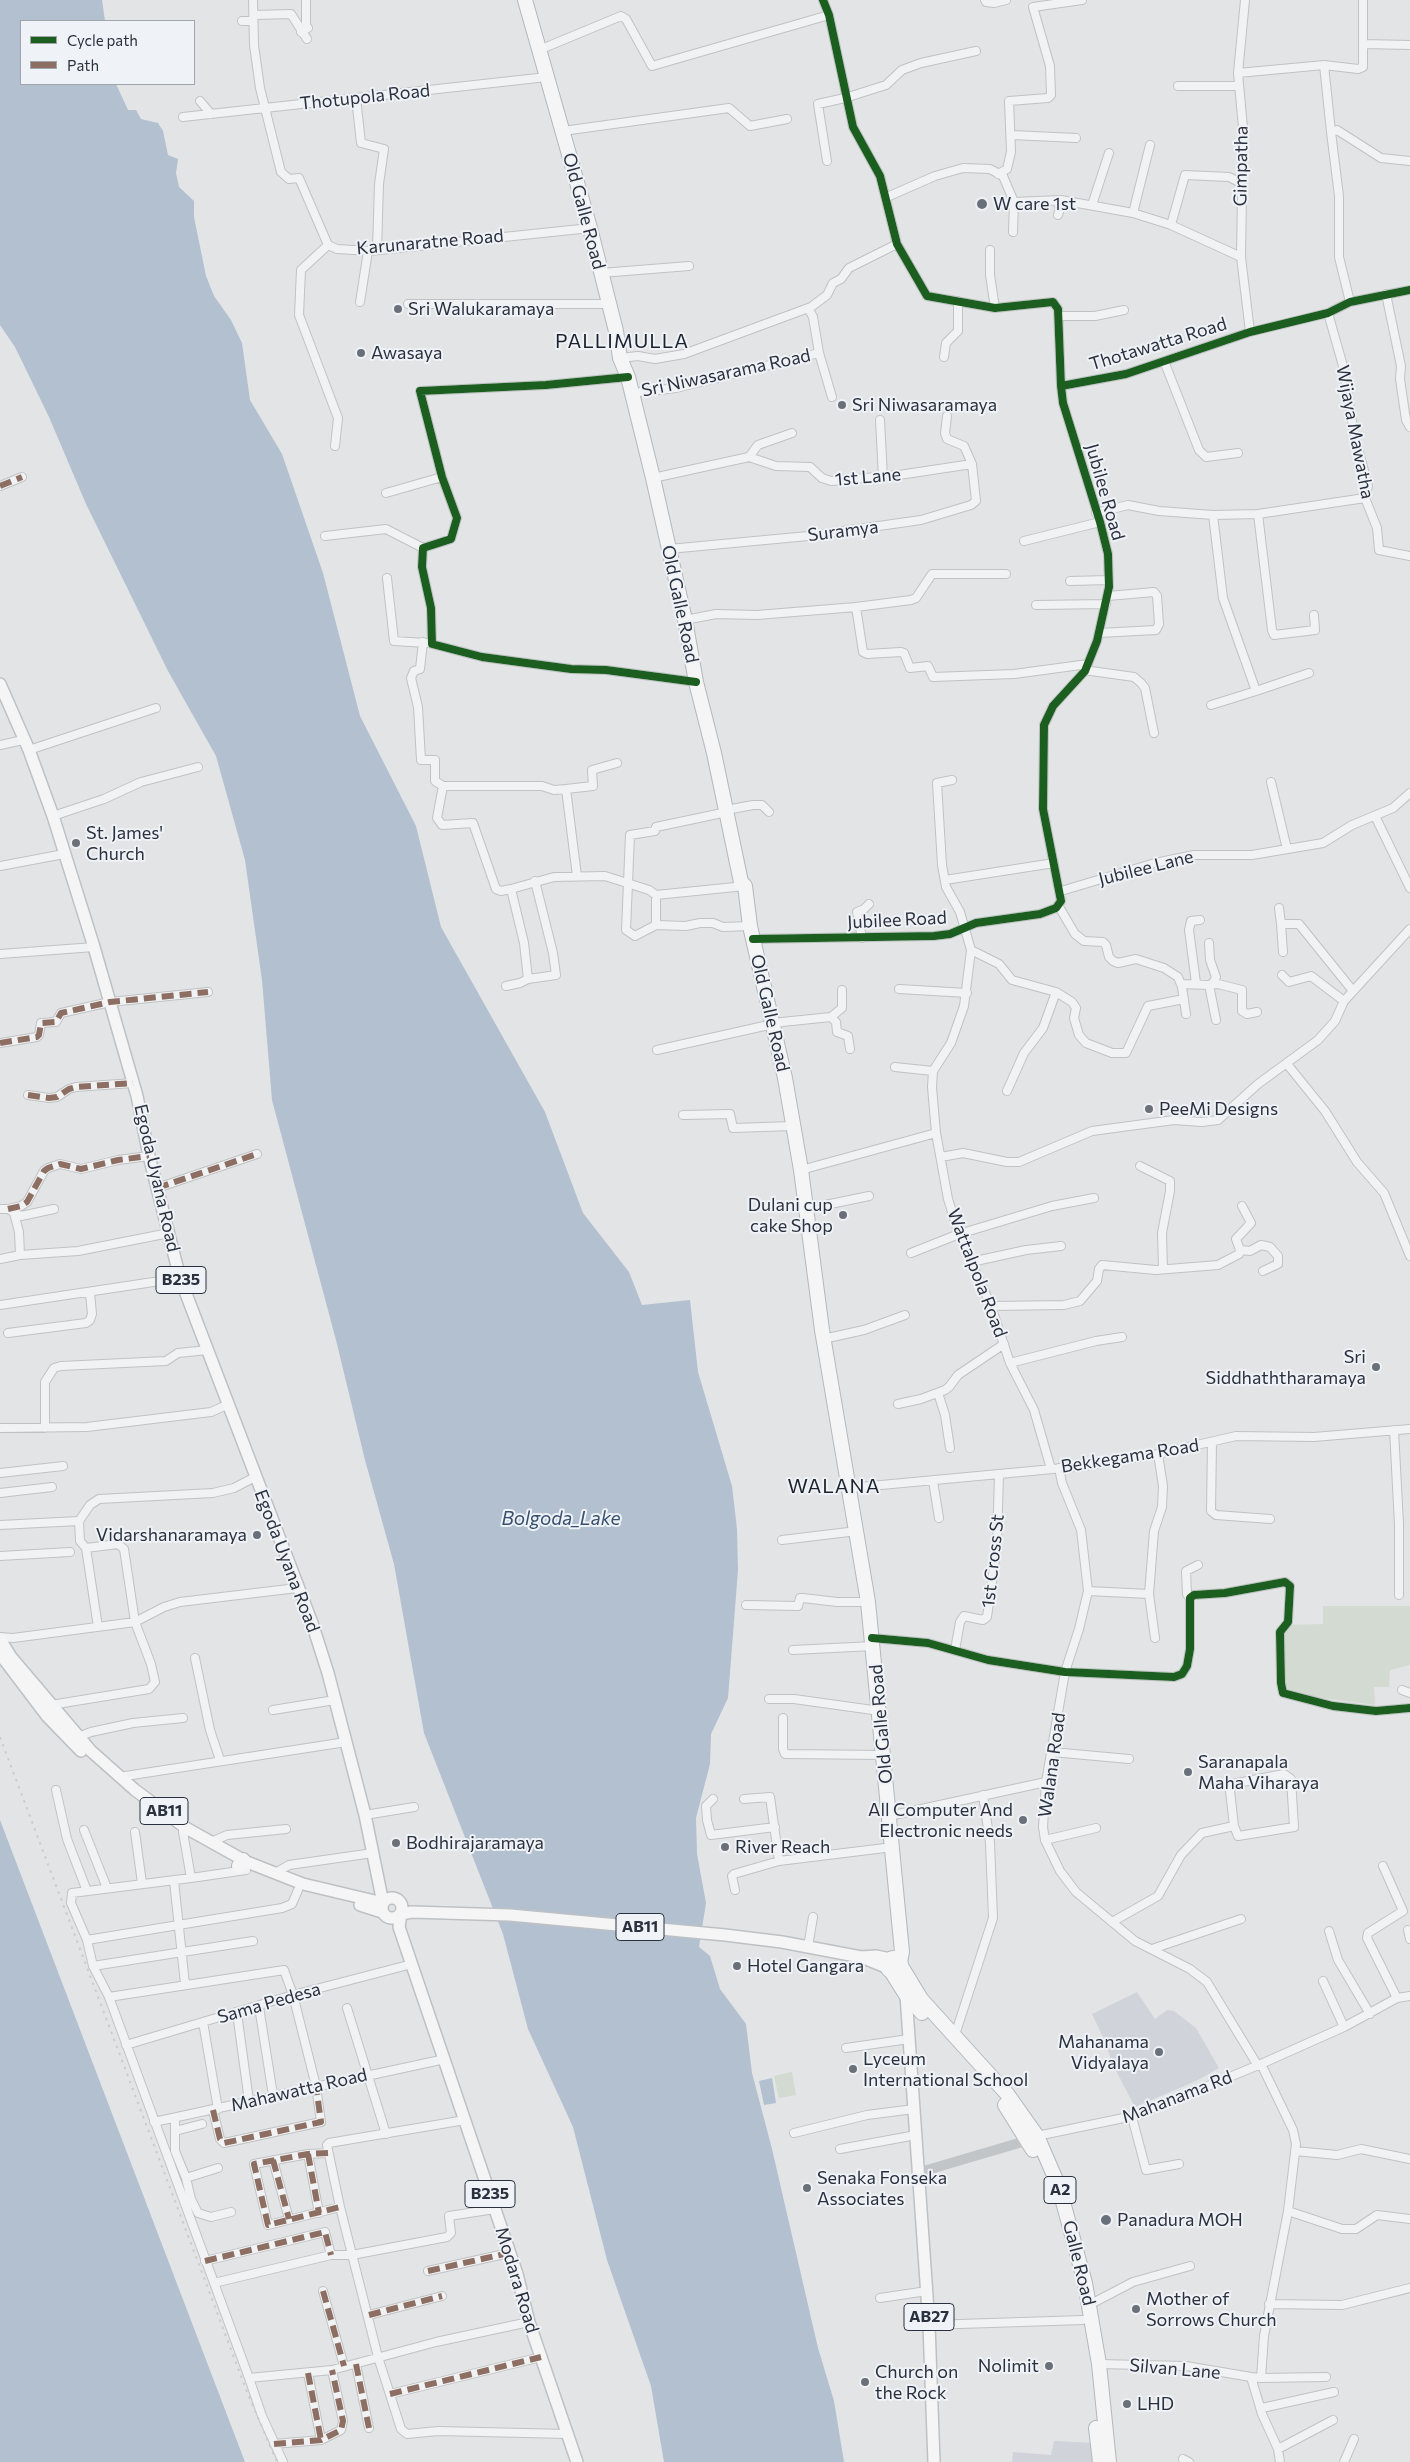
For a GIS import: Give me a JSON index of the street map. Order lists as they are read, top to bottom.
{
  "streets": {
    "highway": ["Old Galle Road", "A2", "Galle Road"],
    "main road": [
      "Egoda Uyana Road",
      "B235",
      "AB11",
      "Modara Road",
      "AB27"
    ],
    "street": [
      "Thotupola Road",
      "Gimpatha",
      "Karunaratne Road",
      "Thotawatta Road",
      "Sri Niwasarama Road",
      "Wijaya Mawatha",
      "1st Lane",
      "Jubilee Road",
      "Suramya",
      "Jubilee Lane",
      "Wattalpola Road",
      "Bekkegama Road",
      "1st Cross St",
      "Walana Road",
      "Sama Pedesa",
      "Mahawatta Road",
      "Mahanama Rd",
      "Silvan Lane"
    ]
  },
  "crossings": [
    ["Thotupola Road", "Old Galle Road"],
    ["Gimpatha", "Thotawatta Road"],
    ["Old Galle Road", "Karunaratne Road"],
    ["Old Galle Road", "Sri Niwasarama Road"],
    ["Old Galle Road", "Jubilee Road"],
    ["Old Galle Road", "Suramya"],
    ["Old Galle Road", "Bekkegama Road"],
    ["Old Galle Road", "AB11"],
    ["Old Galle Road", "Galle Road"],
    ["Thotawatta Road", "Wijaya Mawatha"],
    ["Thotawatta Road", "Jubilee Road"],
    ["1st Lane", "Suramya"],
    ["Jubilee Road", "Jubilee Lane"],
    ["Jubilee Road", "Wattalpola Road"],
    ["Egoda Uyana Road", "AB11"],
    ["Egoda Uyana Road", "Modara Road"],
    ["Wattalpola Road", "Bekkegama Road"],
    ["Wattalpola Road", "Walana Road"],
    ["Bekkegama Road", "1st Cross St"],
    ["Bekkegama Road", "Walana Road"],
    ["Walana Road", "Mahanama Rd"],
    ["Walana Road", "Silvan Lane"],
    ["AB11", "Galle Road"],
    ["AB11", "Modara Road"],
    ["Sama Pedesa", "Modara Road"],
    ["Mahawatta Road", "Modara Road"],
    ["Mahanama Rd", "Galle Road"],
    ["Galle Road", "AB27"],
    ["Galle Road", "Silvan Lane"]
  ],
  "districts": ["PALLIMULLA", "WALANA"],
  "water": ["Bolgoda_Lake"],
  "places": [
    "W care 1st",
    "Sri Walukaramaya",
    "Awasaya",
    "Sri Niwasaramaya",
    "St. James' Church",
    "PeeMi Designs",
    "Dulani cup cake Shop",
    "Sri Siddhaththaramaya",
    "Vidarshanaramaya",
    "Saranapala Maha Viharaya",
    "All Computer And Electronic needs",
    "Bodhirajaramaya",
    "River Reach",
    "Hotel Gangara",
    "Mahanama Vidyalaya",
    "Lyceum International School",
    "Senaka Fonseka Associates",
    "Panadura MOH",
    "Mother of Sorrows Church",
    "Nolimit",
    "Church on the Rock",
    "LHD"
  ],
  "legend": ["Cycle path", "Path"]
}
